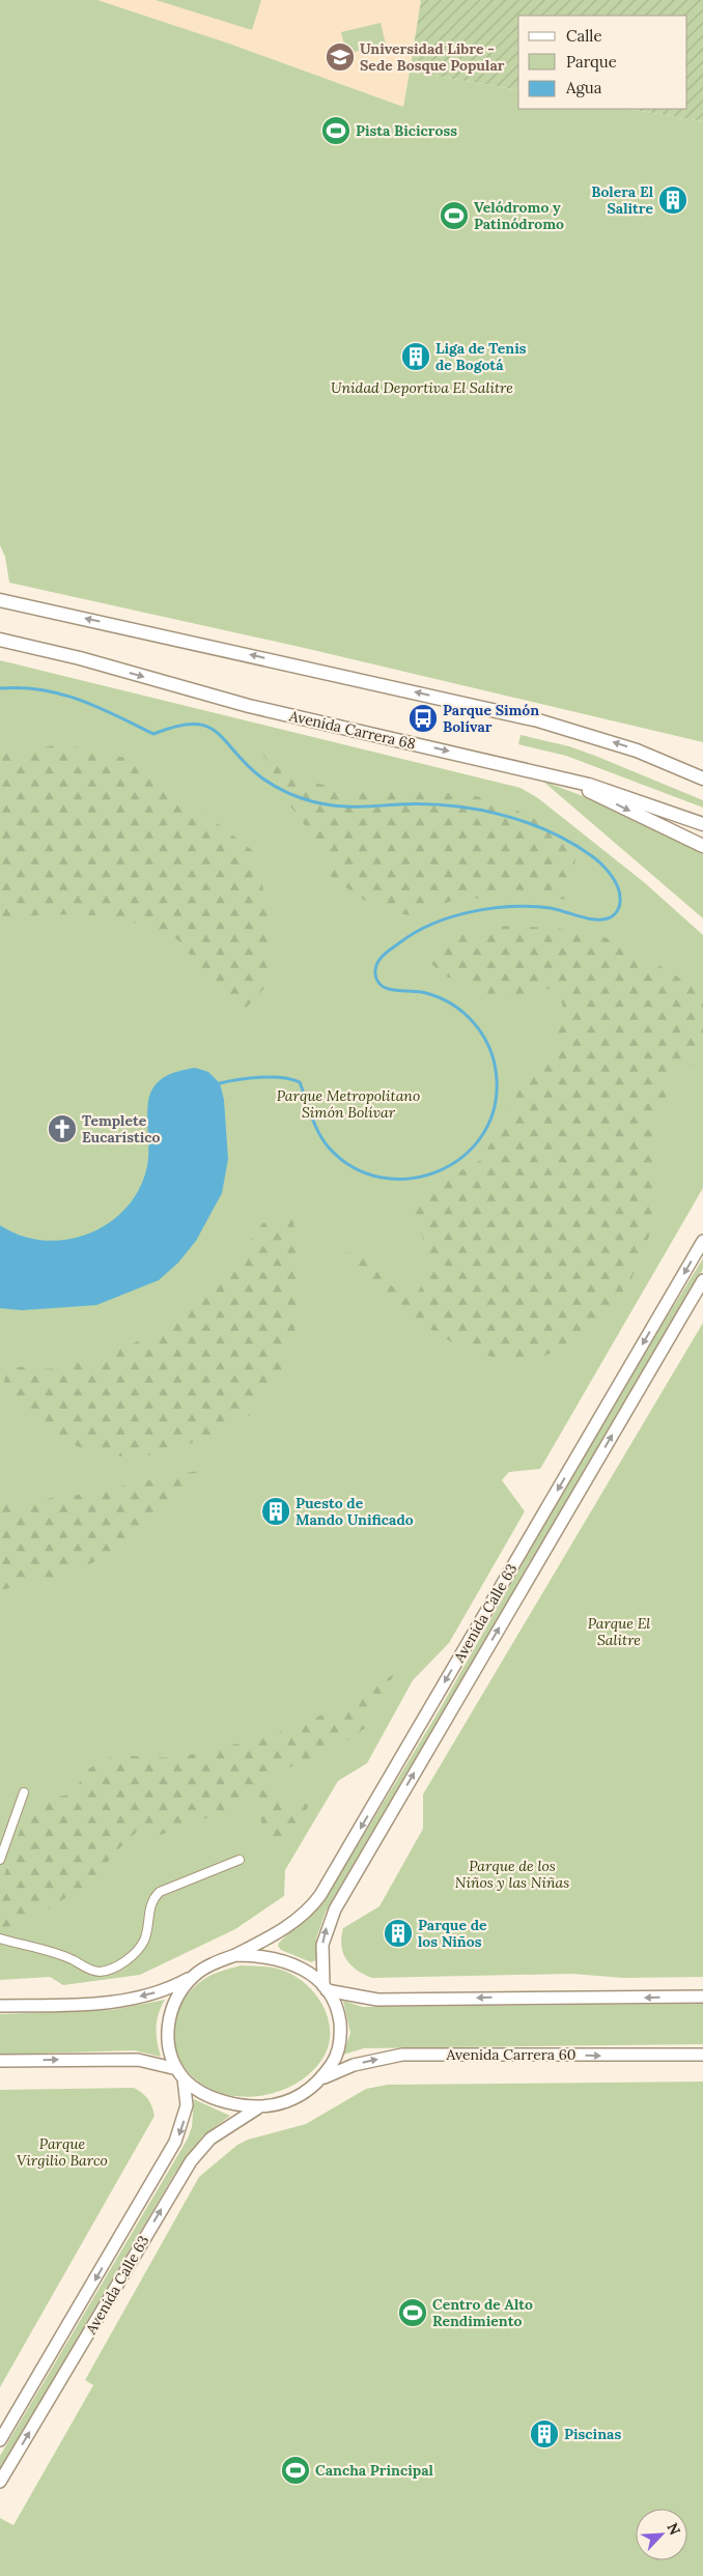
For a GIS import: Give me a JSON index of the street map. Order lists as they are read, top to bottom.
{
  "streets": {
    "main road": ["Avenida Carrera 68", "Avenida Calle 63", "Avenida Carrera 60"]
  },
  "crossings": [
    ["Avenida Calle 63", "Avenida Carrera 60"]
  ],
  "parks": [
    "Unidad Deportiva El Salitre",
    "Parque Metropolitano Simón Bolívar",
    "Parque El Salitre",
    "Parque de los Niños y las Niñas",
    "Parque Virgilio Barco"
  ],
  "places": {
    "school or university": ["Universidad Libre - Sede Bosque Popular"],
    "sports": [
      "Pista Bicicross",
      "Velódromo y Patinódromo",
      "Centro de Alto Rendimiento",
      "Cancha Principal"
    ],
    "building": [
      "Bolera El Salitre",
      "Liga de Tenis de Bogotá",
      "Puesto de Mando Unificado",
      "Parque de los Niños",
      "Piscinas"
    ],
    "bus stop": ["Parque Simón Bolívar"],
    "church": ["Templete Eucarístico"]
  },
  "legend": ["Calle", "Parque", "Agua"],
  "north": "top right"
}
